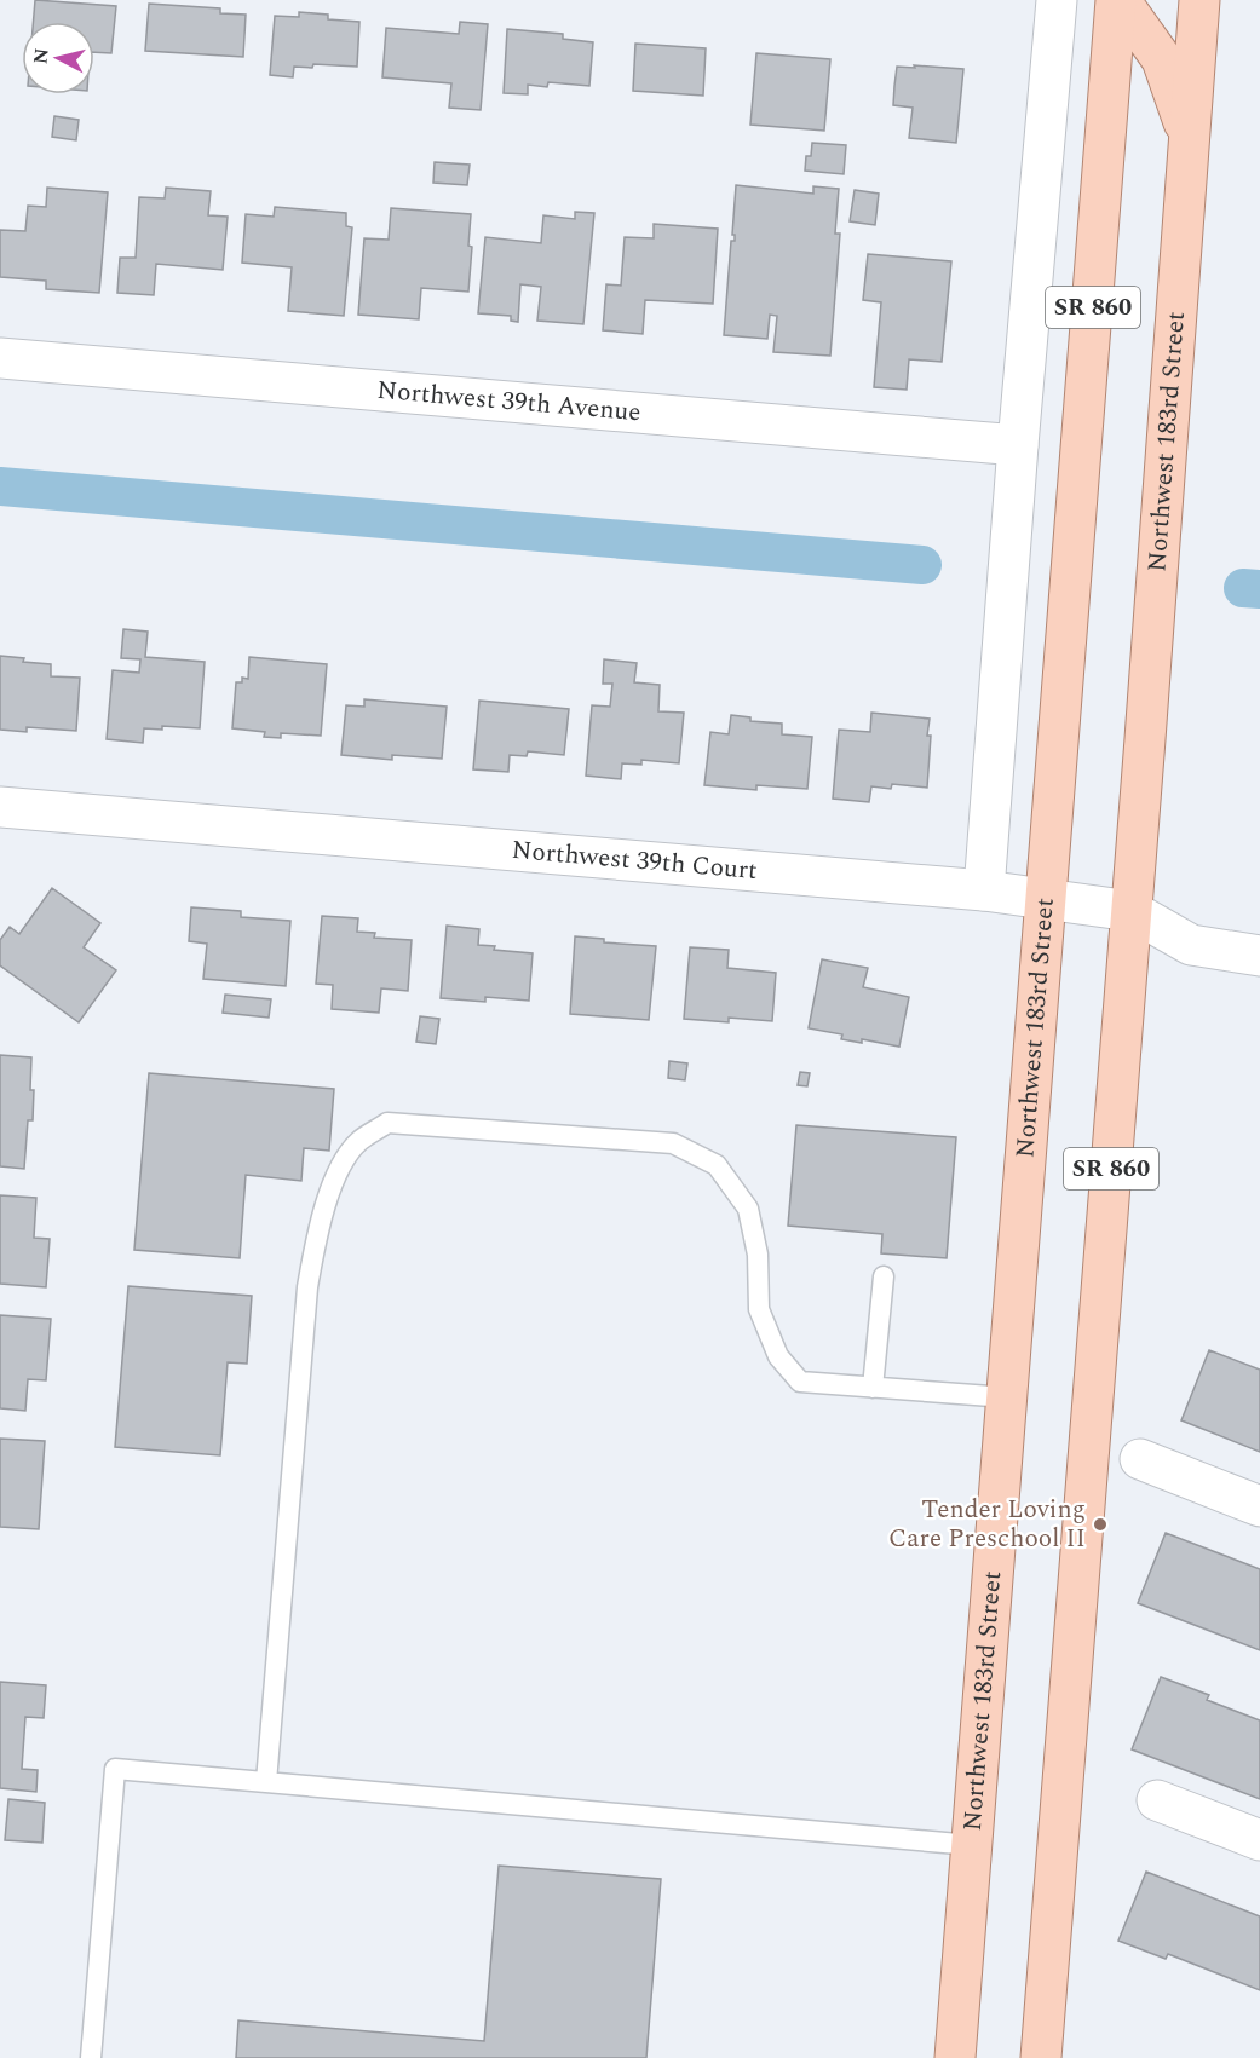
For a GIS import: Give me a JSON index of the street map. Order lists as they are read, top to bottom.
{
  "streets": {
    "main road": ["SR 860", "Northwest 183rd Street"],
    "street": ["Northwest 39th Avenue", "Northwest 39th Court"]
  },
  "crossings": [
    ["Northwest 183rd Street", "Northwest 39th Court"]
  ],
  "places": ["Tender Loving Care Preschool II"],
  "north": "left"
}
